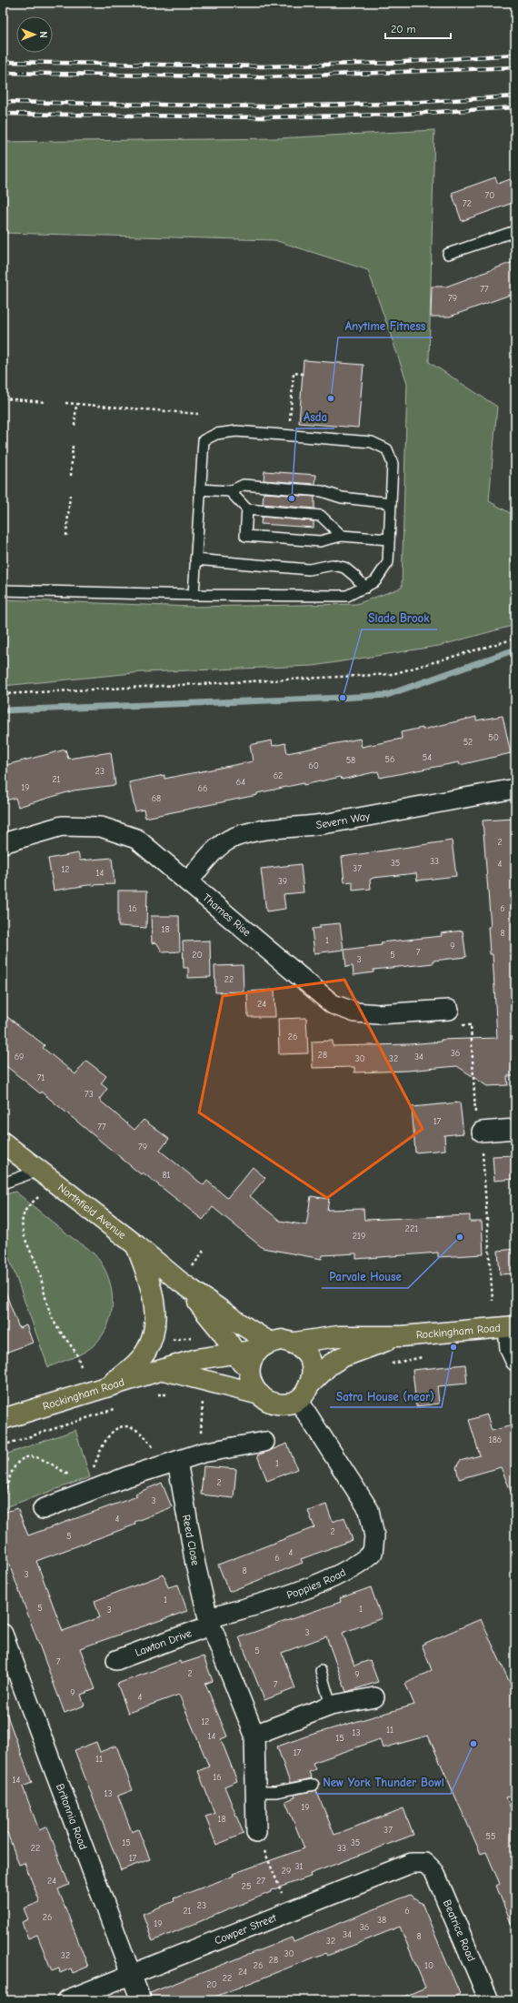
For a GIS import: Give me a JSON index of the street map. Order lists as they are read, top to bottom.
{
  "streets": {
    "main road": ["Northfield Avenue", "Rockingham Road"],
    "street": [
      "Severn Way",
      "Thames Rise",
      "Reed Close",
      "Poppies Road",
      "Lawton Drive",
      "Britannia Road",
      "Cowper Street",
      "Beatrice Road"
    ]
  },
  "crossings": [
    ["Severn Way", "Thames Rise"],
    ["Northfield Avenue", "Rockingham Road"],
    ["Northfield Avenue", "Poppies Road"],
    ["Rockingham Road", "Poppies Road"],
    ["Reed Close", "Poppies Road"],
    ["Reed Close", "Lawton Drive"],
    ["Poppies Road", "Lawton Drive"],
    ["Britannia Road", "Cowper Street"],
    ["Cowper Street", "Beatrice Road"]
  ],
  "places": [
    "Anytime Fitness",
    "Asda",
    "Slade Brook",
    "Parvale House",
    "Satra House (near)",
    "New York Thunder Bowl"
  ],
  "house_numbers": [
    "70",
    "72",
    "77",
    "79",
    "50",
    "52",
    "54",
    "56",
    "58",
    "60",
    "23",
    "62",
    "21",
    "64",
    "19",
    "66",
    "68",
    "2",
    "33",
    "35",
    "4",
    "37",
    "12",
    "14",
    "39",
    "16",
    "6",
    "18",
    "8",
    "1",
    "9",
    "7",
    "20",
    "5",
    "3",
    "22",
    "24",
    "26",
    "36",
    "28",
    "69",
    "34",
    "30",
    "32",
    "71",
    "73",
    "17",
    "77",
    "79",
    "81",
    "221",
    "219",
    "186",
    "1",
    "2",
    "3",
    "4",
    "2",
    "5",
    "4",
    "6",
    "8",
    "3",
    "1",
    "5",
    "1",
    "3",
    "3",
    "5",
    "7",
    "2",
    "9",
    "7",
    "9",
    "4",
    "12",
    "11",
    "13",
    "14",
    "15",
    "17",
    "11",
    "16",
    "14",
    "13",
    "19",
    "18",
    "37",
    "55",
    "15",
    "35",
    "22",
    "33",
    "17",
    "31",
    "29",
    "24",
    "27",
    "25",
    "23",
    "21",
    "6",
    "26",
    "38",
    "19",
    "36",
    "34",
    "8",
    "32",
    "30",
    "32",
    "28",
    "26",
    "10",
    "24",
    "22",
    "20"
  ],
  "scale_bar": "20 m",
  "north": "right"
}
